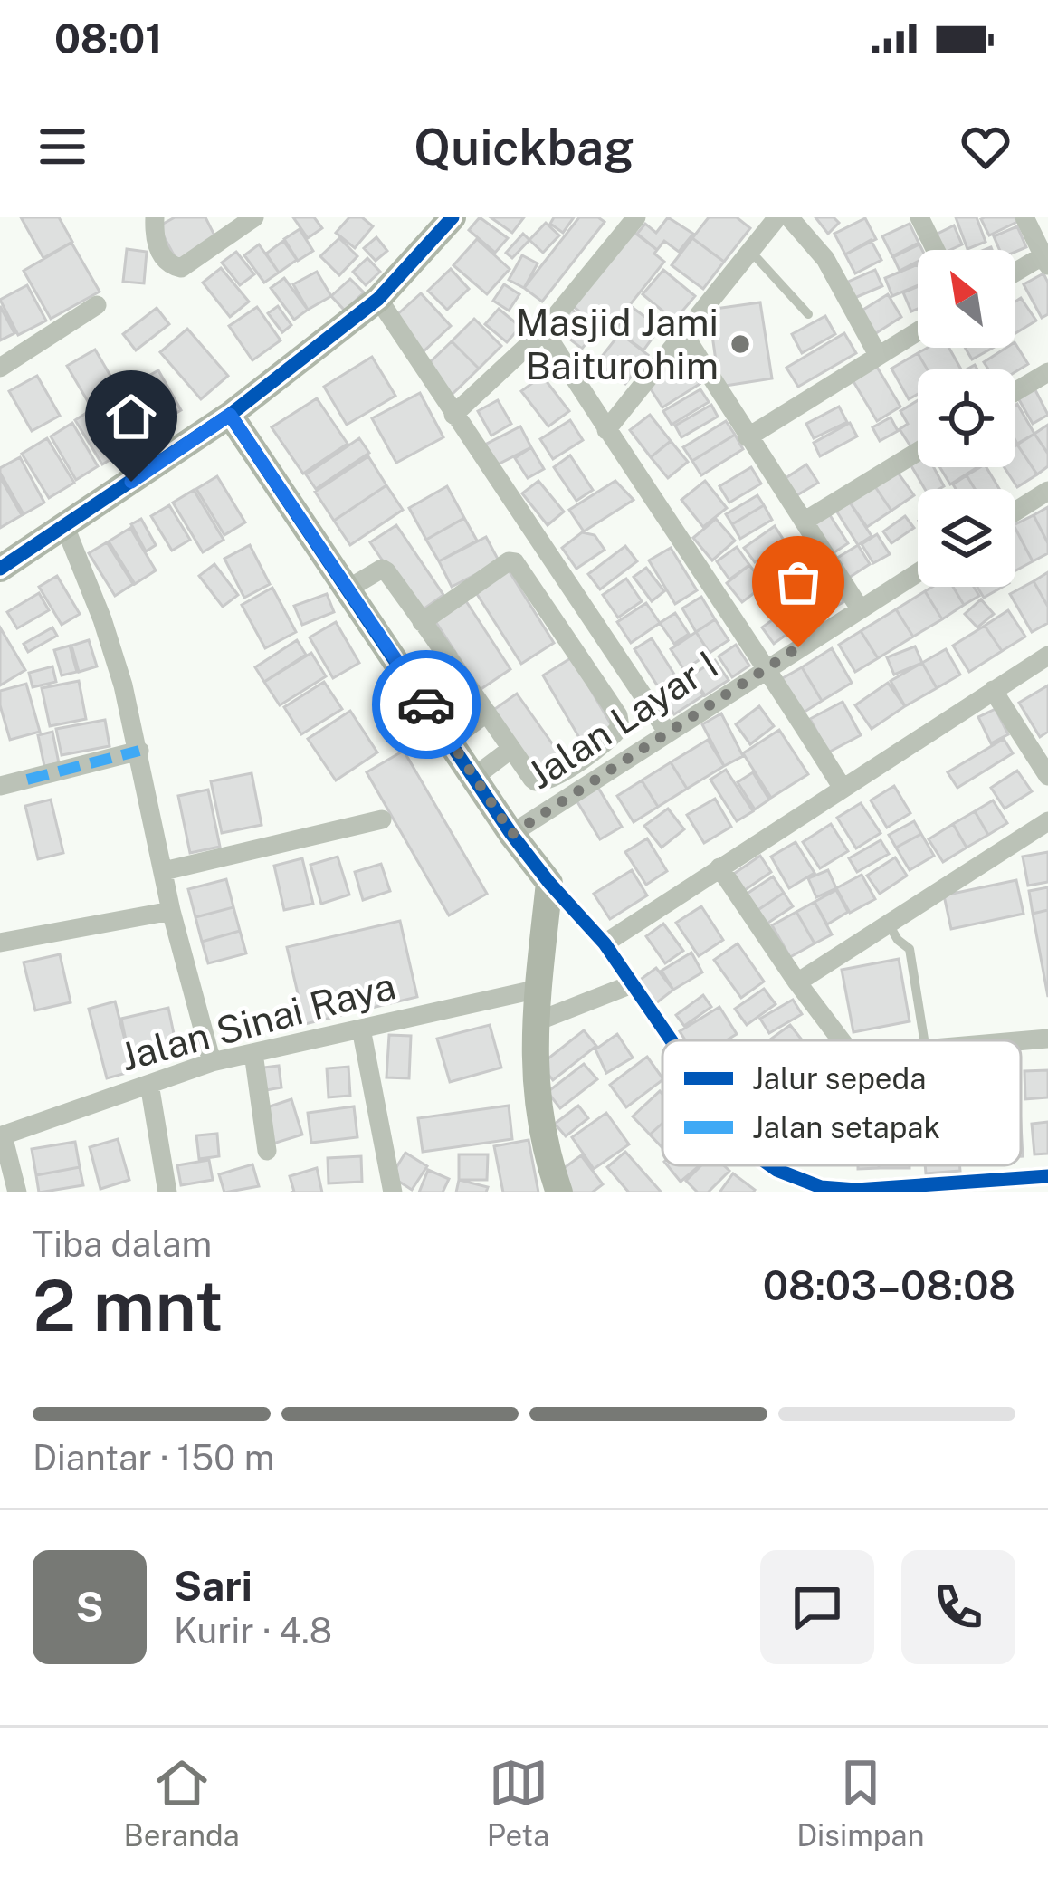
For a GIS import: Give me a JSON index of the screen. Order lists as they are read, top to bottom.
{
  "streets": {
    "street": ["Jalan Layar I", "Jalan Sinai Raya"]
  },
  "places": ["Masjid Jami Baiturohim"],
  "legend": ["Jalur sepeda", "Jalan setapak"],
  "north": "top left",
  "page": {
    "status": "08:01",
    "header": "Quickbag",
    "heading": ["2 mnt", "Tiba dalam", "08:03–08:08"],
    "panel": ["Sari", "Kurir · 4.8"],
    "bar": "Diantar · 150 m",
    "round": "S",
    "tabs": ["Beranda", "Peta", "Disimpan"]
  }
}
